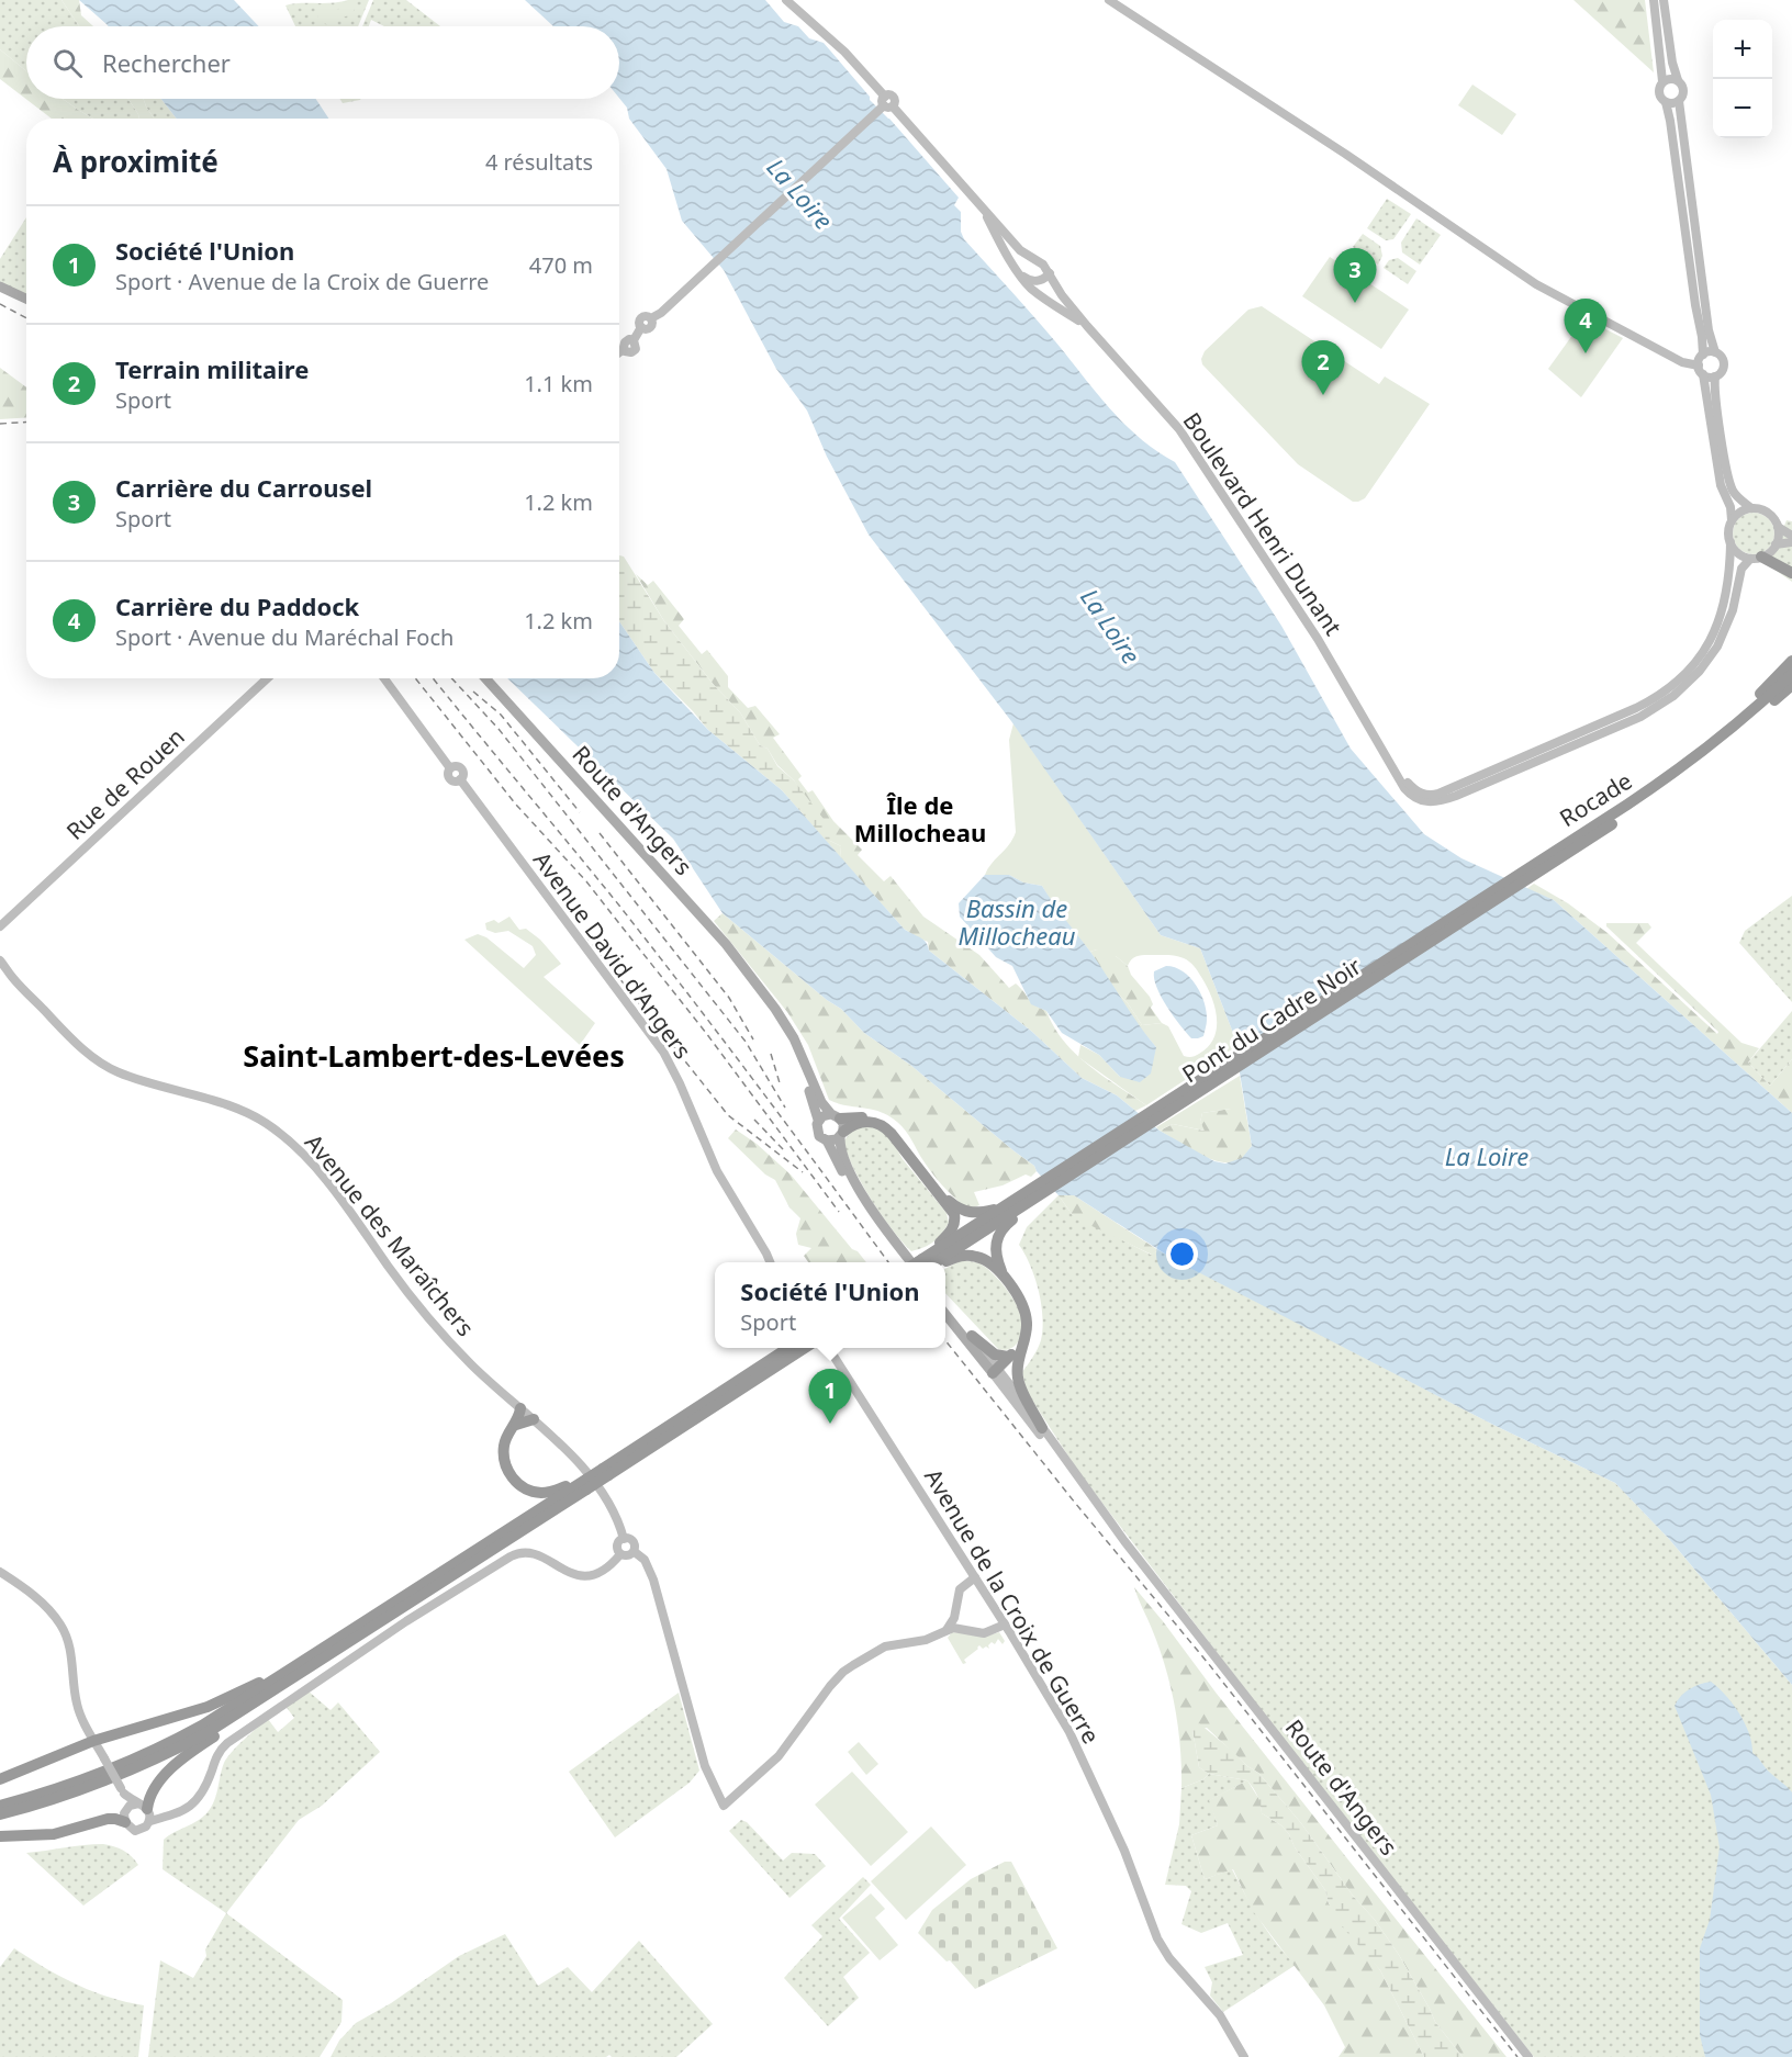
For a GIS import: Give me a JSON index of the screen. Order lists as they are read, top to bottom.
{
  "streets": {
    "highway": ["Rocade", "Pont du Cadre Noir"],
    "main road": [
      "Boulevard Henri Dunant",
      "Rue de Rouen",
      "Route d'Angers",
      "Avenue David d'Angers",
      "Avenue des Maraîchers",
      "Avenue de la Croix de Guerre"
    ]
  },
  "crossings": [
    ["Rocade", "Pont du Cadre Noir"]
  ],
  "districts": ["Île de Millocheau", "Saint-Lambert-des-Levées"],
  "water": ["La Loire", "Bassin de Millocheau"],
  "page": {
    "map_buttons": ["+", "−"],
    "search": "Rechercher",
    "heading": ["À proximité", "4 résultats"],
    "list": [
      {
        "mark": "1",
        "name": "Société l'Union",
        "note": "Sport · Avenue de la Croix de Guerre",
        "value": "470 m"
      },
      {
        "mark": "2",
        "name": "Terrain militaire",
        "note": "Sport",
        "value": "1.1 km"
      },
      {
        "mark": "3",
        "name": "Carrière du Carrousel",
        "note": "Sport",
        "value": "1.2 km"
      },
      {
        "mark": "4",
        "name": "Carrière du Paddock",
        "note": "Sport · Avenue du Maréchal Foch",
        "value": "1.2 km"
      }
    ],
    "pins": [
      "3",
      "4",
      "2",
      "1"
    ],
    "popup": ["Société l'Union", "Sport"]
  }
}
